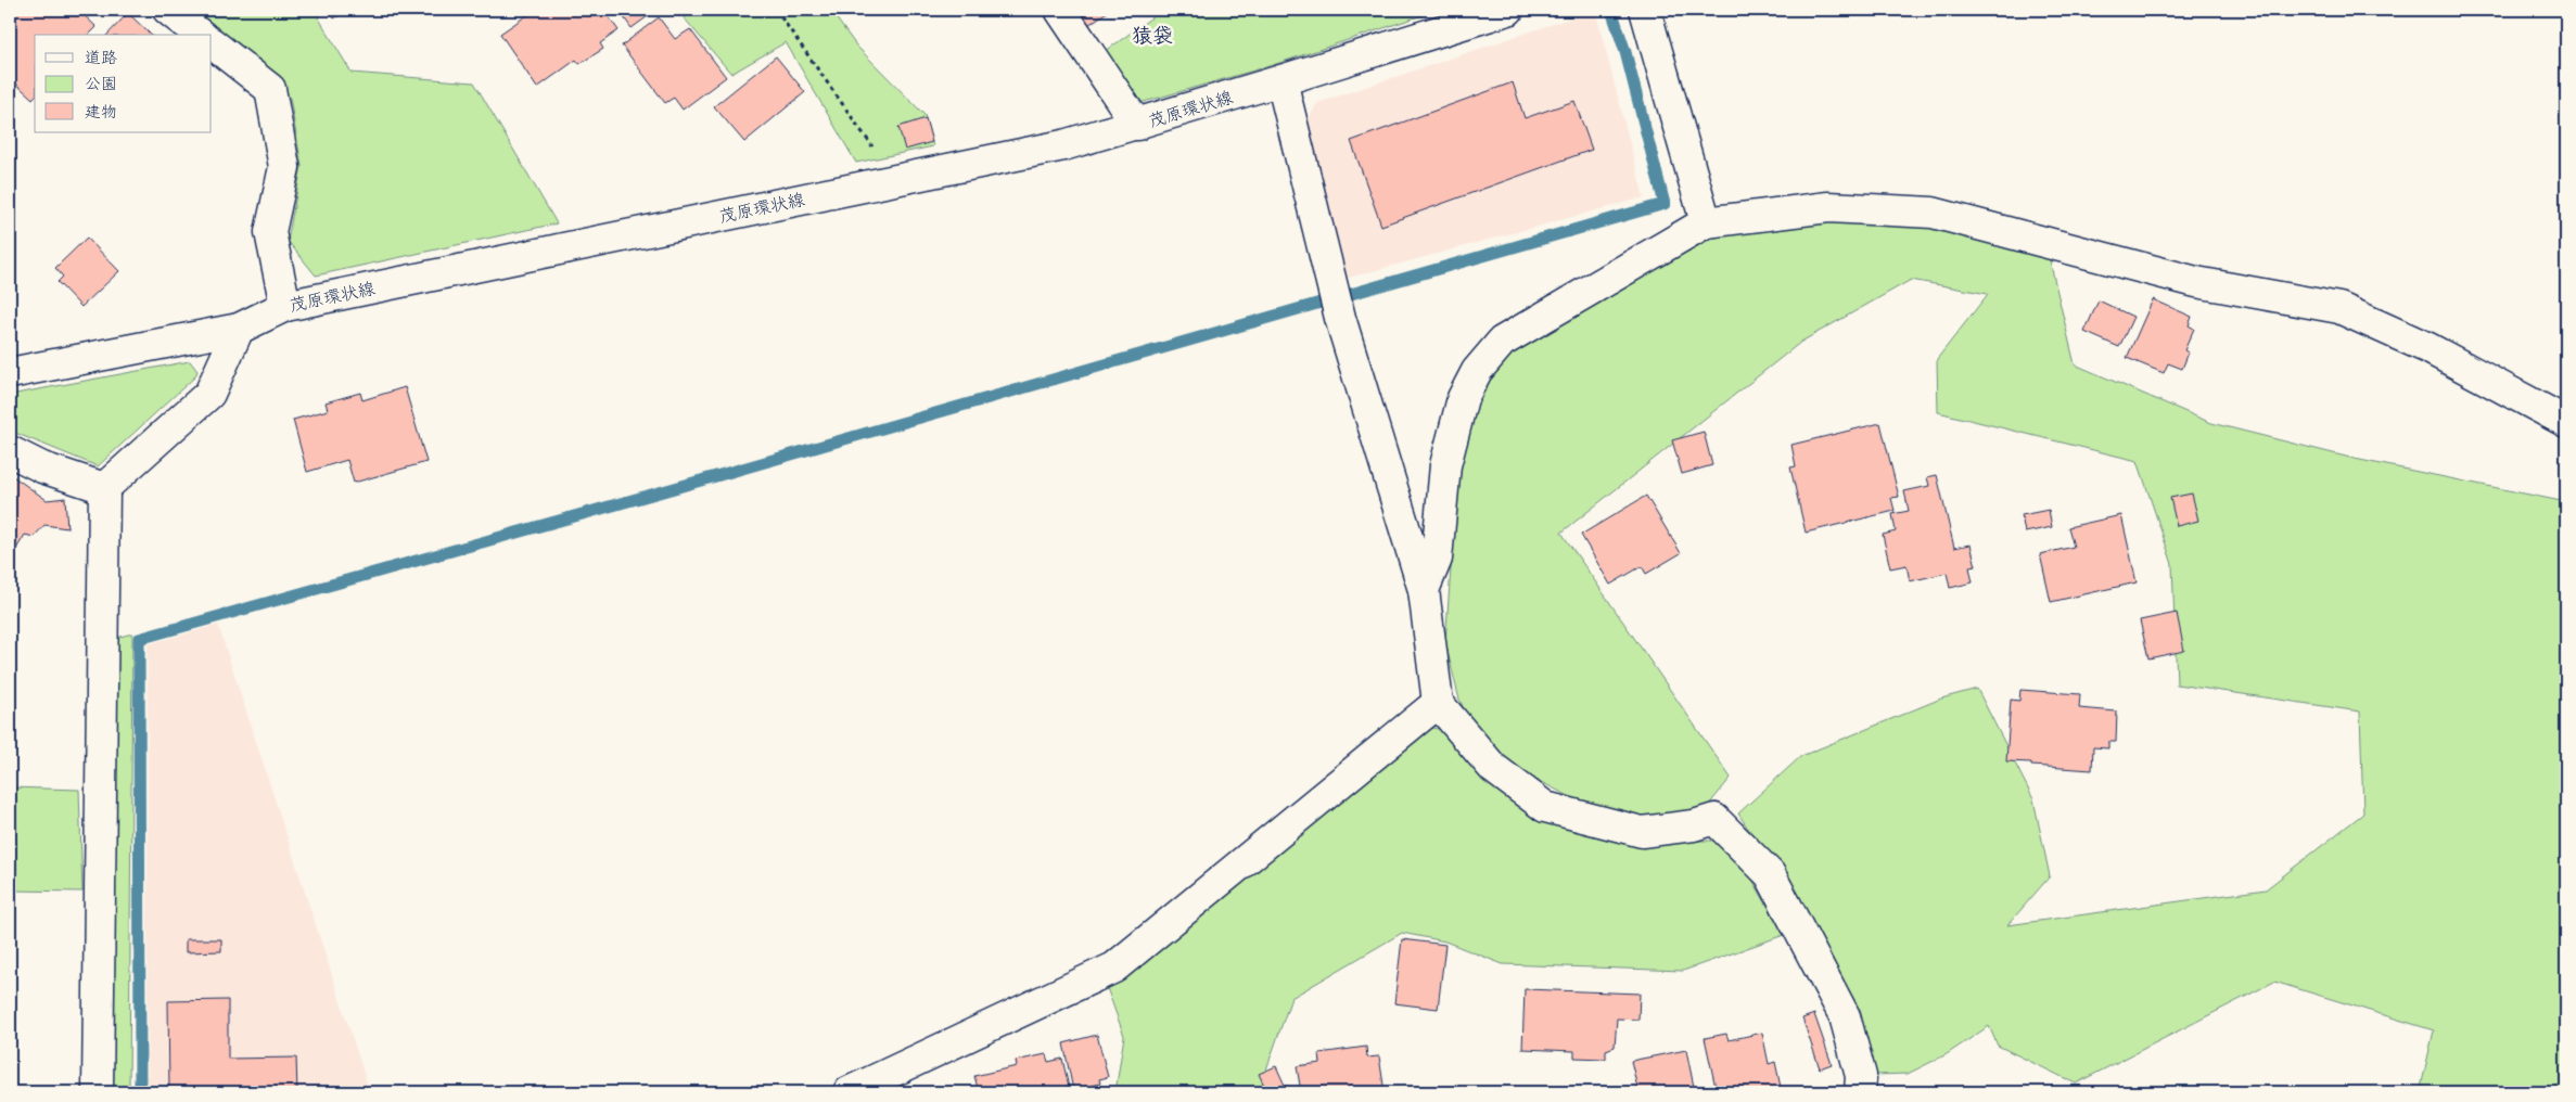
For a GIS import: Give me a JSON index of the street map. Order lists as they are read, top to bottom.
{
  "streets": {
    "street": ["茂原環状線"]
  },
  "districts": ["猿袋"],
  "legend": ["道路", "公園", "建物"]
}
